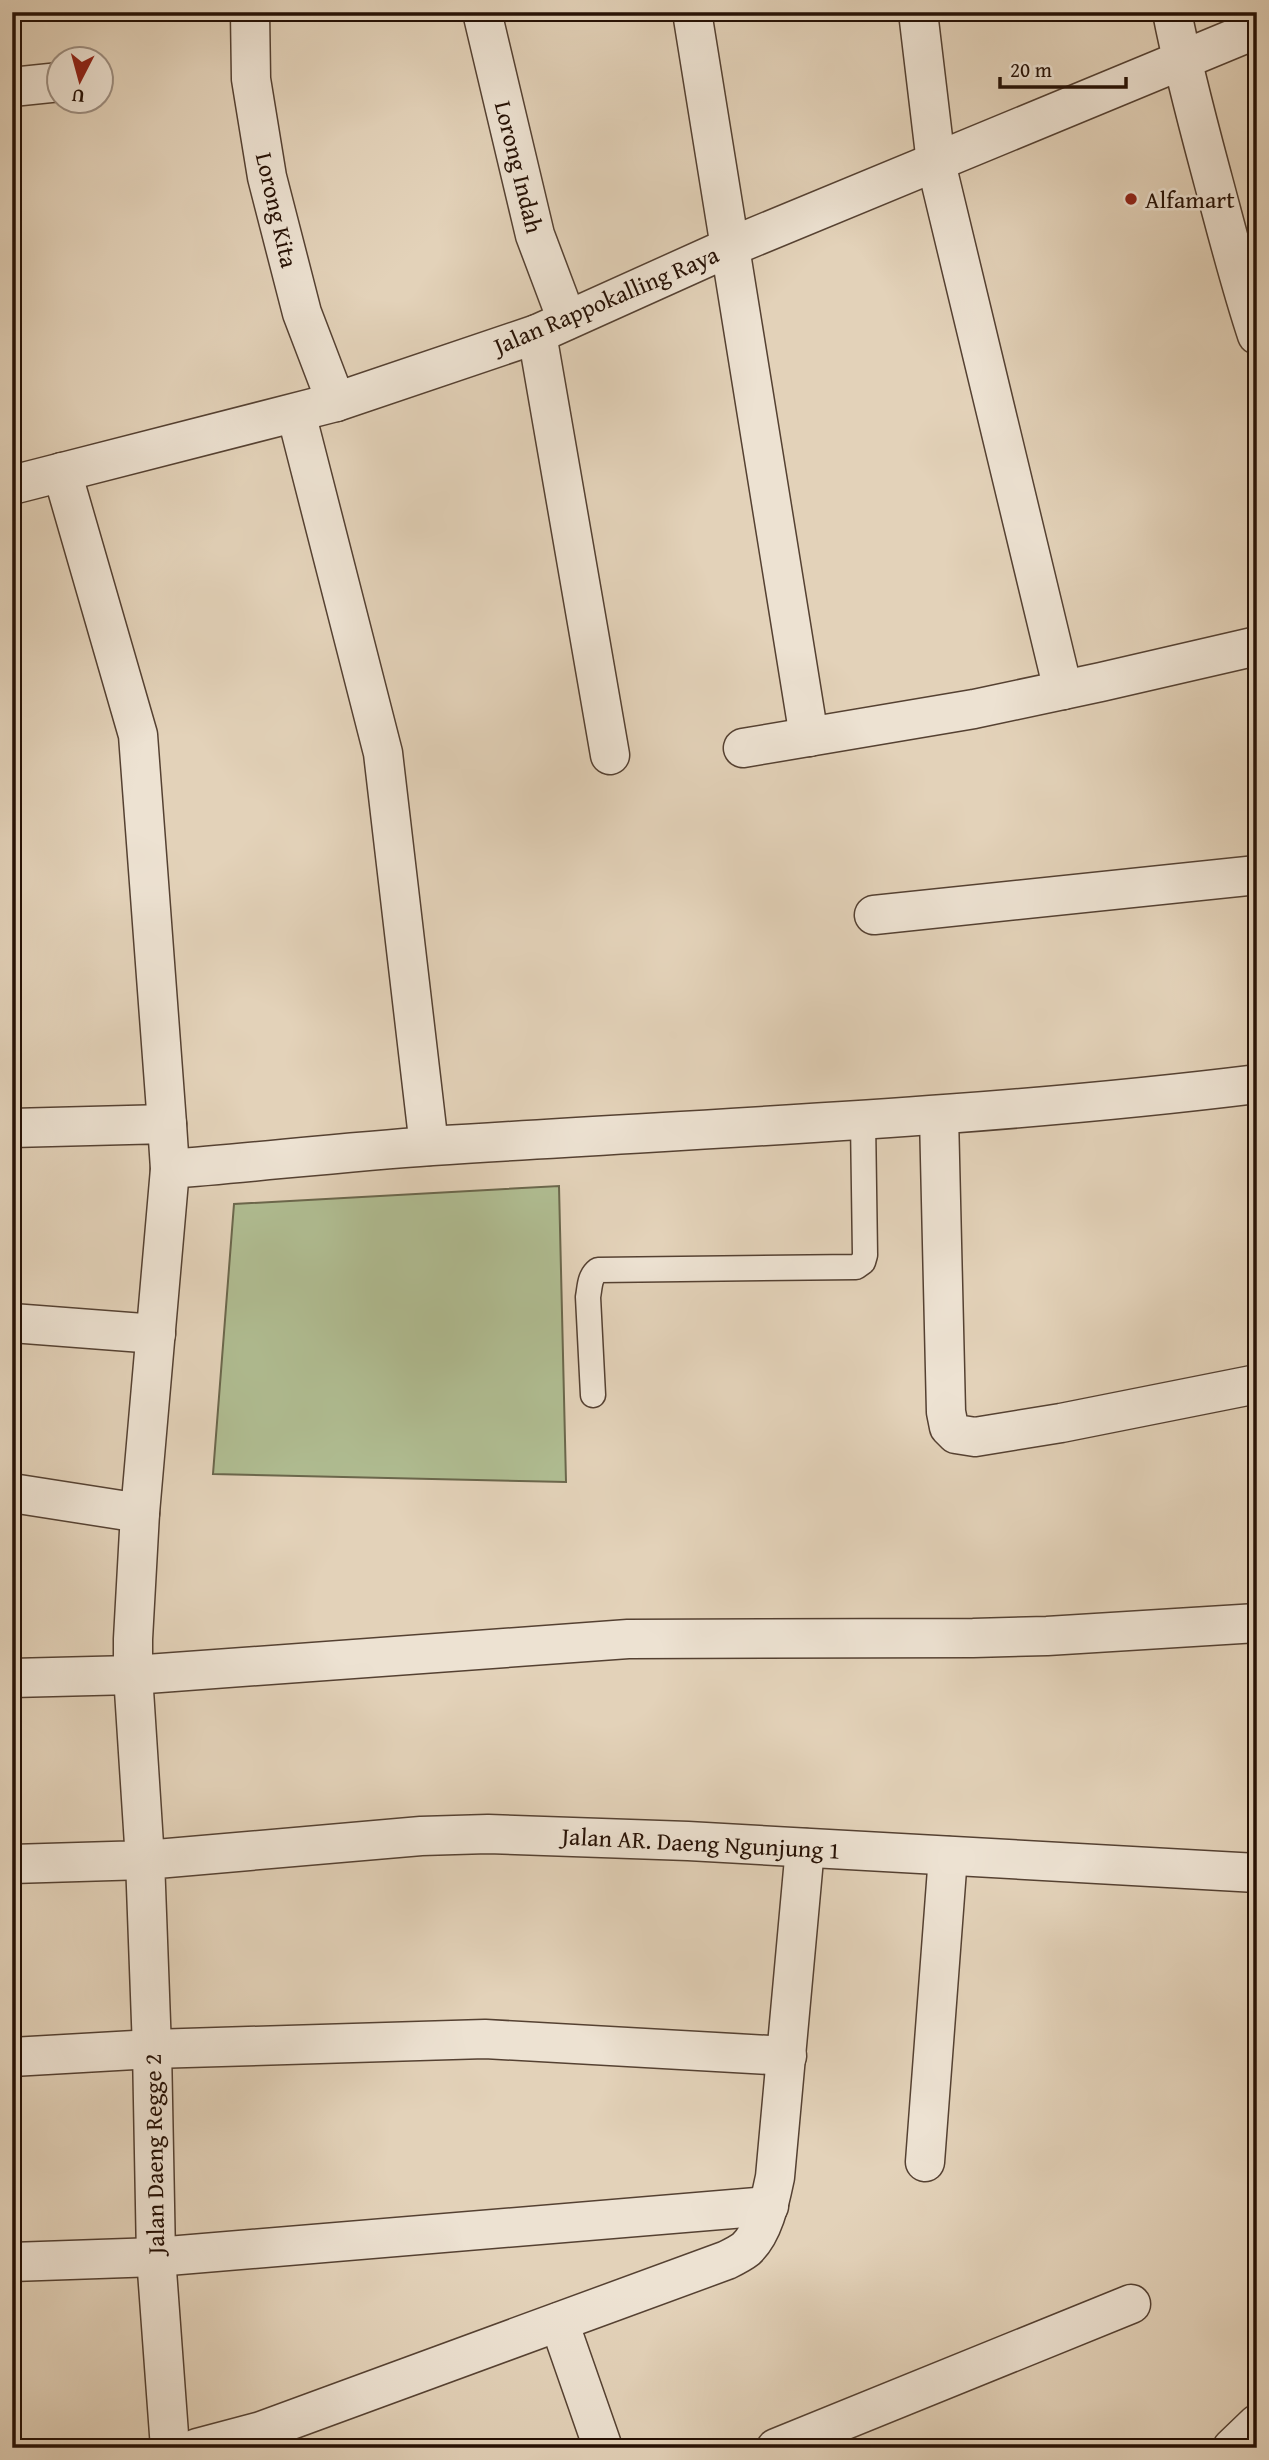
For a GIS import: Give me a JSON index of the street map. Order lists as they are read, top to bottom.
{
  "streets": {
    "street": [
      "Lorong Indah",
      "Lorong Kita",
      "Jalan Rappokalling Raya",
      "Jalan AR. Daeng Ngunjung 1",
      "Jalan Daeng Regge 2"
    ]
  },
  "crossings": [
    ["Lorong Indah", "Jalan Rappokalling Raya"],
    ["Lorong Kita", "Jalan Rappokalling Raya"],
    ["Jalan Rappokalling Raya", "Jalan Daeng Regge 2"],
    ["Jalan AR. Daeng Ngunjung 1", "Jalan Daeng Regge 2"]
  ],
  "places": ["Alfamart"],
  "scale_bar": "20 m",
  "north": "bottom"
}
